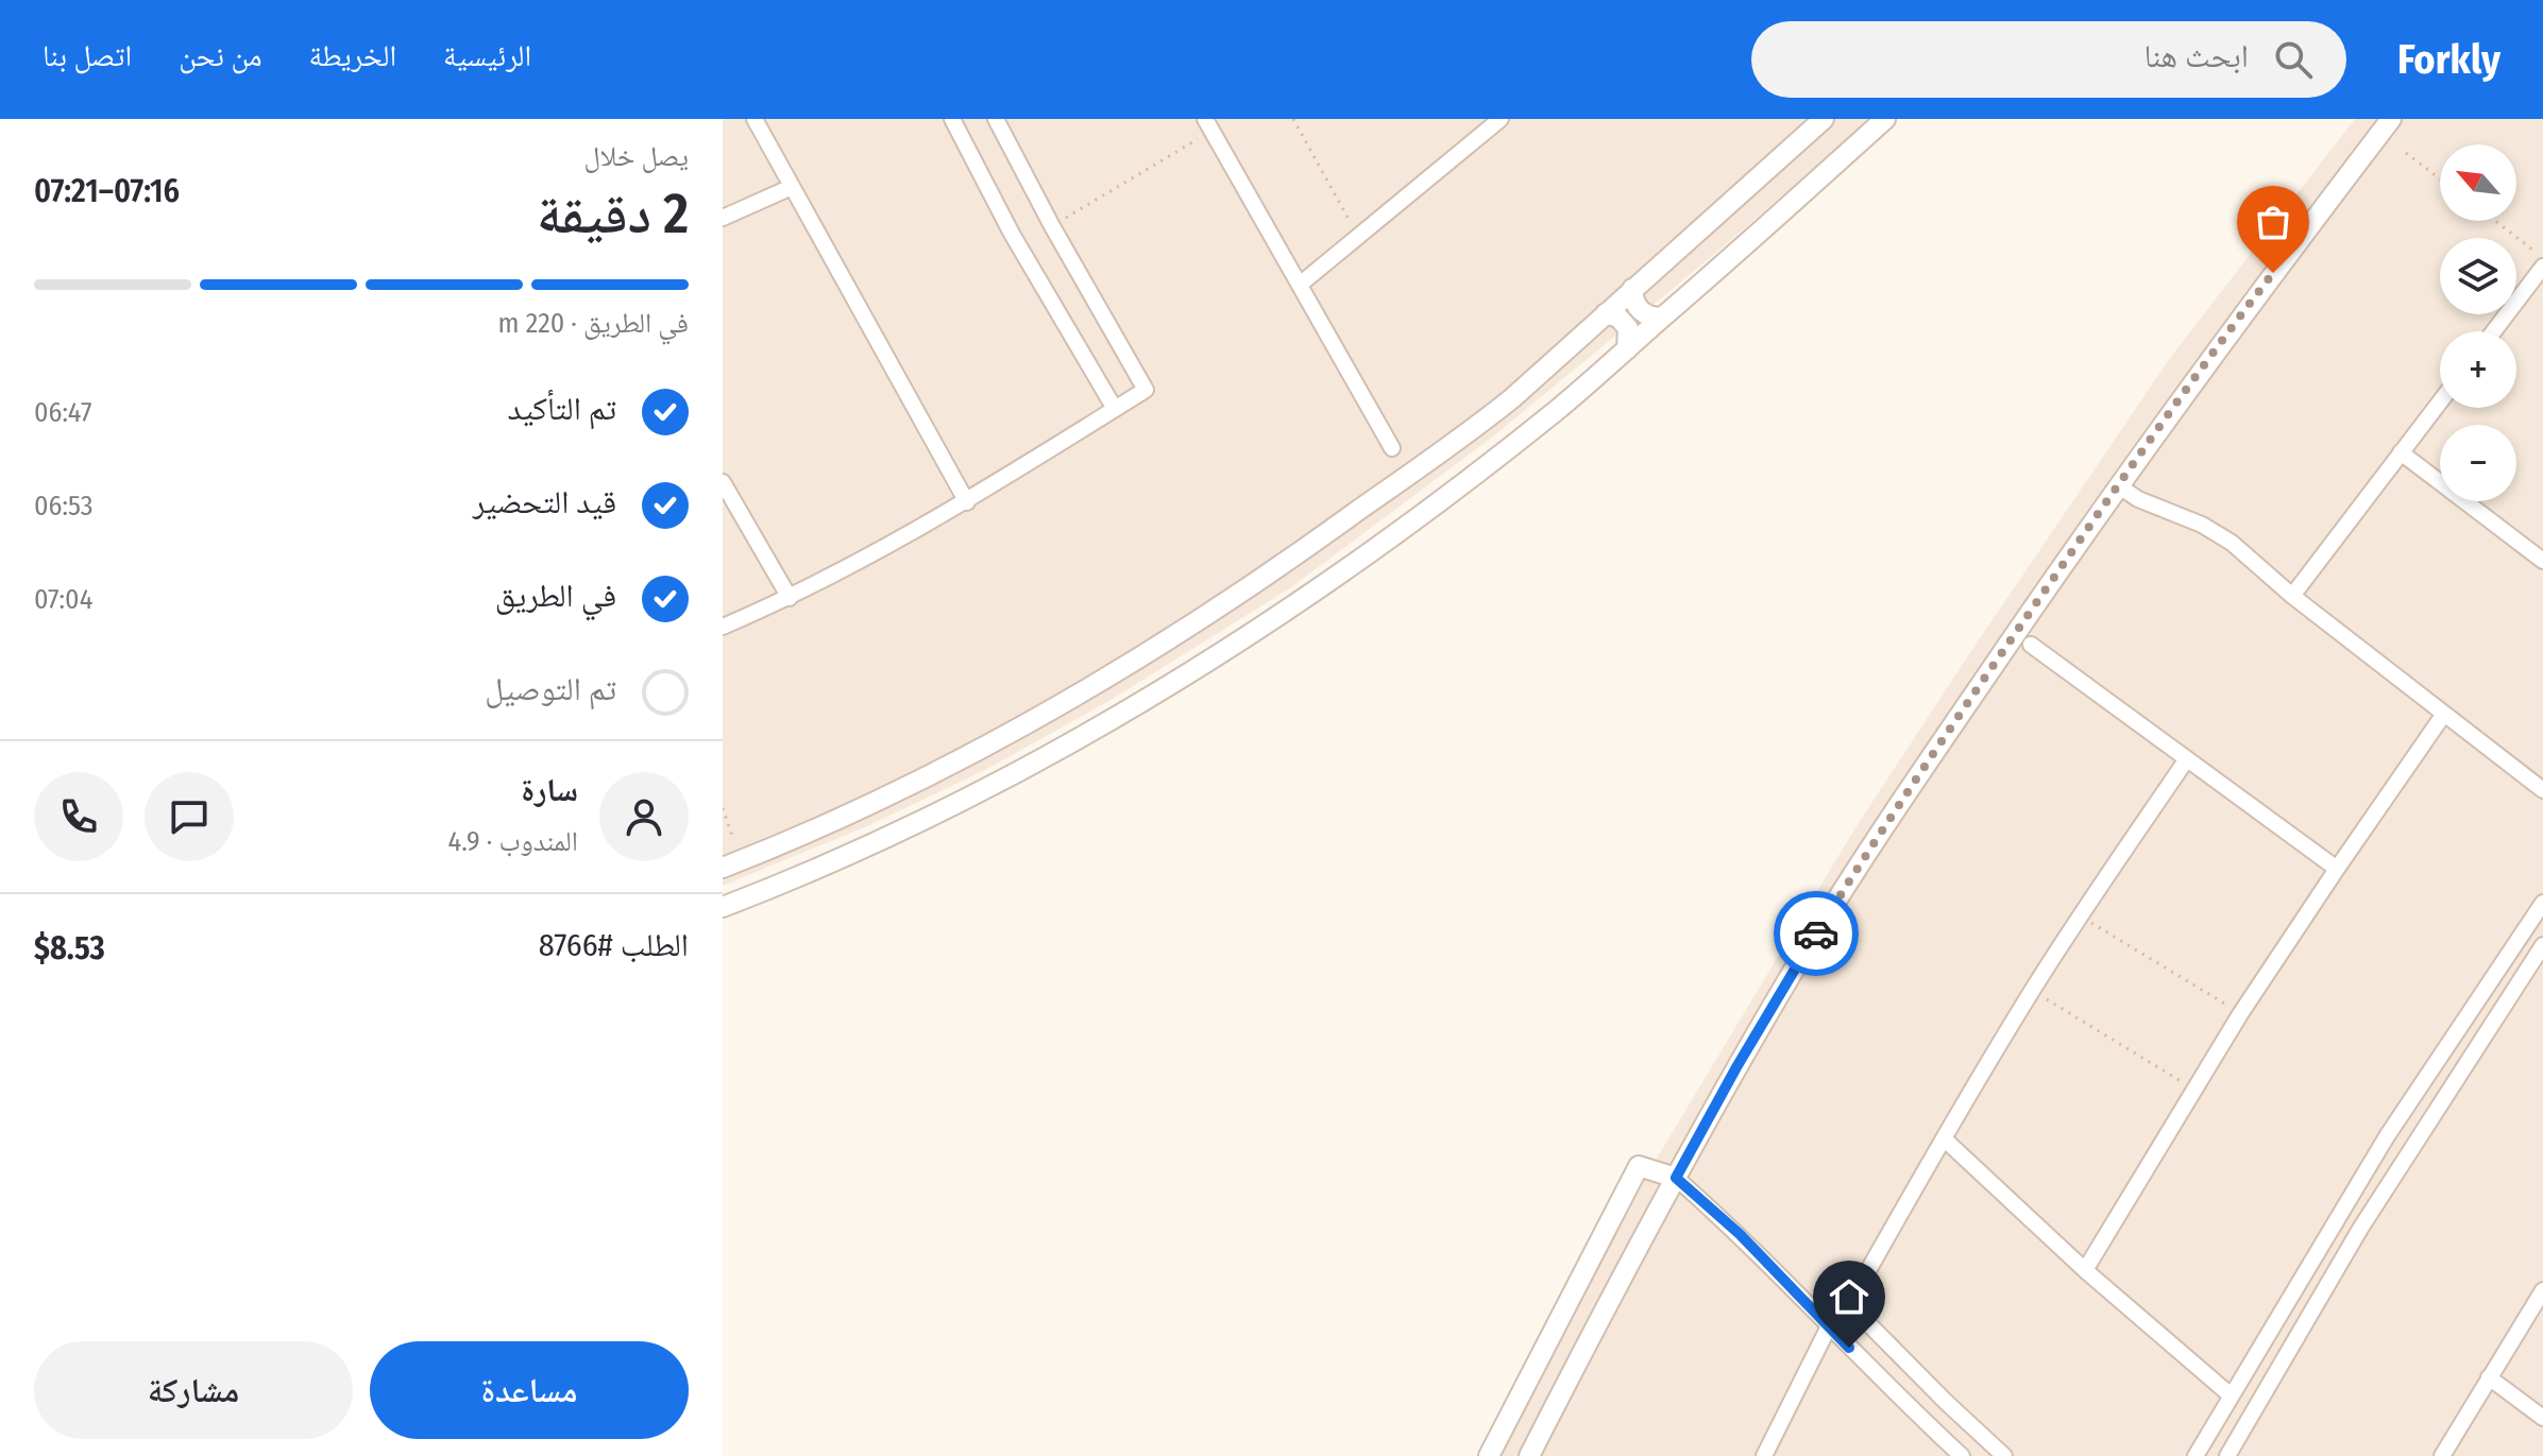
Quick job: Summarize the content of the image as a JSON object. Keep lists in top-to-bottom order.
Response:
{
  "north": "top left",
  "page": {
    "header": "Forkly",
    "search": "ابحث هنا",
    "nav": [
      "الرئيسية",
      "الخريطة",
      "من نحن",
      "اتصل بنا"
    ],
    "heading": ["2 دقيقة", "يصل خلال", "07:16–07:21"],
    "panel": [
      "سارة",
      "المندوب · 4.9",
      "الطلب #8766",
      "$8.53"
    ],
    "map_buttons": ["+", "−"],
    "bar": "في الطريق · 220 m",
    "list": [
      ["تم التأكيد", "06:47"],
      ["قيد التحضير", "06:53"],
      ["في الطريق", "07:04"],
      "تم التوصيل"
    ],
    "buttons": ["مساعدة", "مشاركة"]
  }
}
